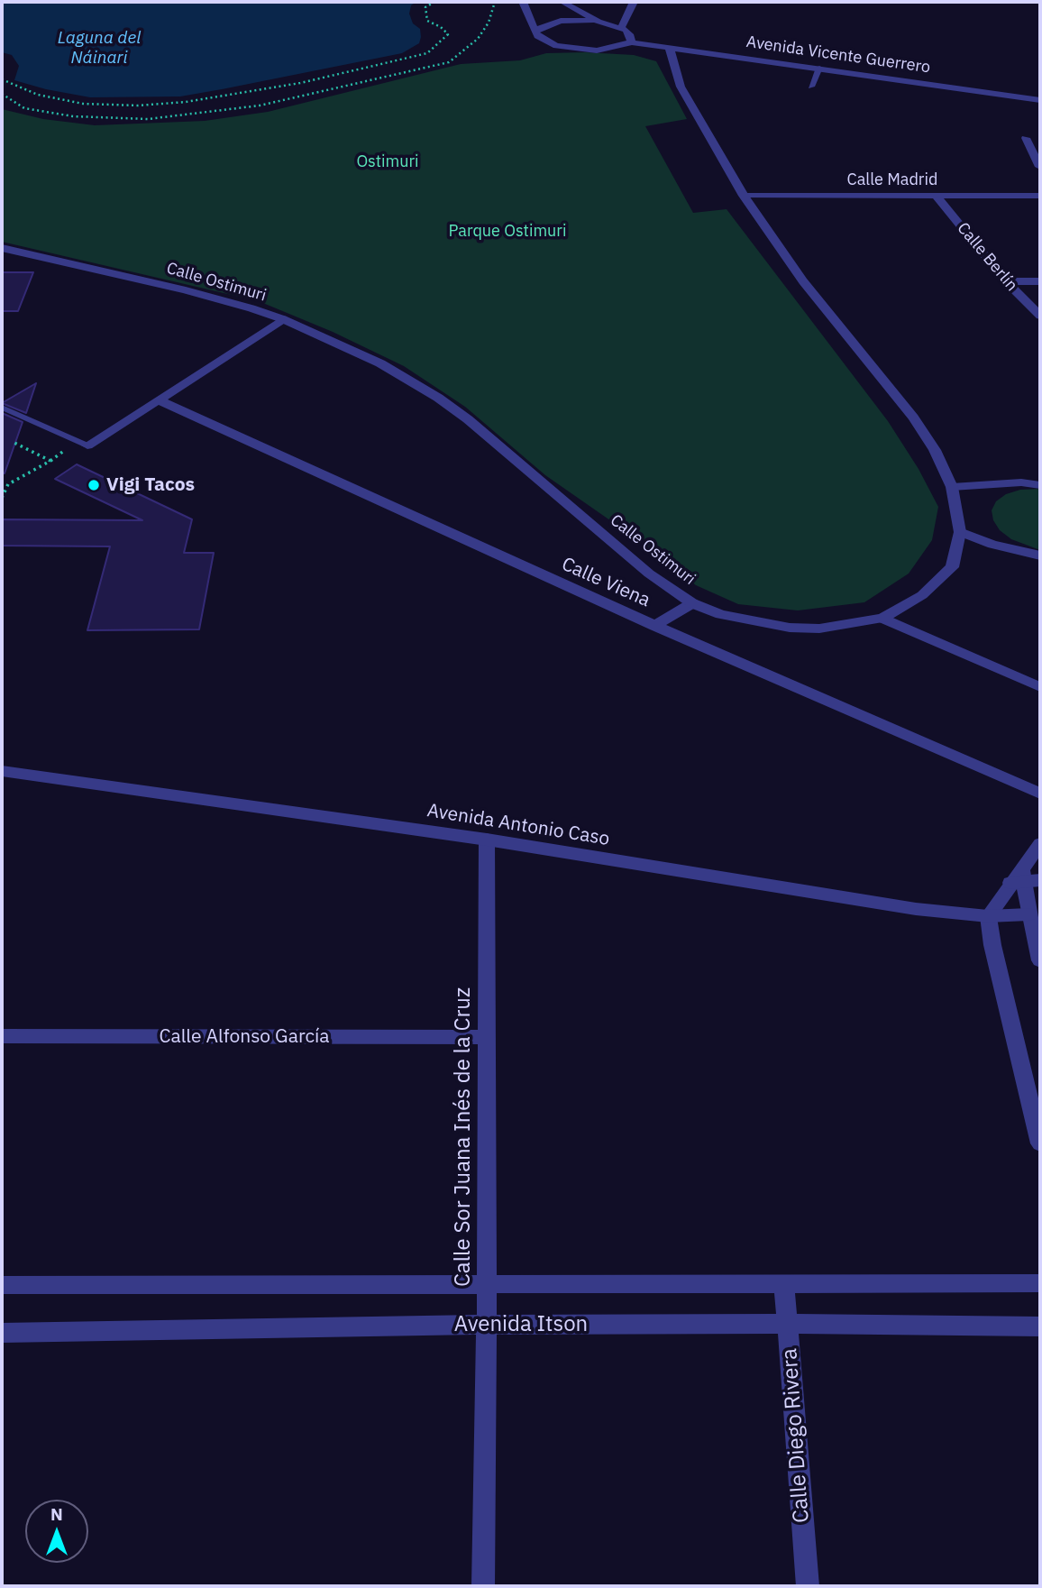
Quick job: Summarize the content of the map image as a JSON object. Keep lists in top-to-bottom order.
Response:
{
  "streets": {
    "street": [
      "Avenida Vicente Guerrero",
      "Calle Madrid",
      "Calle Berlín",
      "Calle Ostimuri",
      "Calle Viena",
      "Avenida Antonio Caso",
      "Calle Alfonso García",
      "Calle Sor Juana Inés de la Cruz",
      "Avenida Itson",
      "Calle Diego Rivera"
    ]
  },
  "crossings": [
    ["Avenida Vicente Guerrero", "Calle Ostimuri"],
    ["Calle Madrid", "Calle Berlín"],
    ["Calle Madrid", "Calle Ostimuri"],
    ["Avenida Antonio Caso", "Calle Sor Juana Inés de la Cruz"],
    ["Calle Alfonso García", "Calle Sor Juana Inés de la Cruz"],
    ["Calle Sor Juana Inés de la Cruz", "Avenida Itson"],
    ["Avenida Itson", "Calle Diego Rivera"]
  ],
  "water": ["Laguna del Náinari"],
  "parks": ["Ostimuri", "Parque Ostimuri"],
  "places": ["Vigi Tacos"],
  "north": "top"
}
